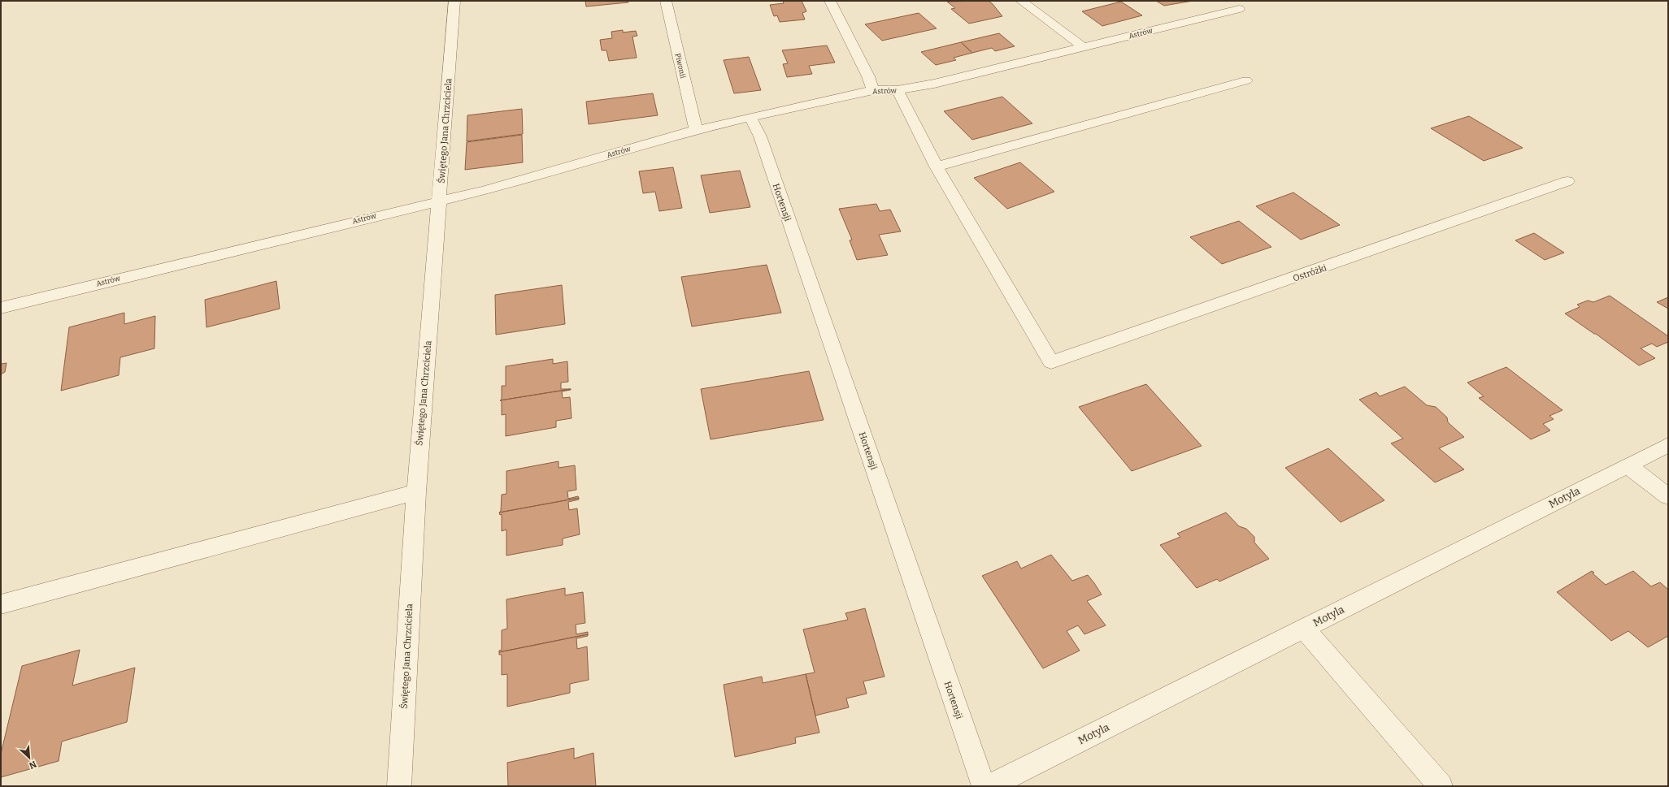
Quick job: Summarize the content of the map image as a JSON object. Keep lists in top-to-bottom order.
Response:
{
  "streets": {
    "street": [
      "Astrów",
      "Piwonii",
      "Świętego Jana Chrzciciela",
      "Hortensji",
      "Ostróżki",
      "Motyla"
    ]
  },
  "crossings": [
    ["Astrów", "Piwonii"],
    ["Astrów", "Świętego Jana Chrzciciela"],
    ["Astrów", "Hortensji"]
  ],
  "north": "bottom right"
}
